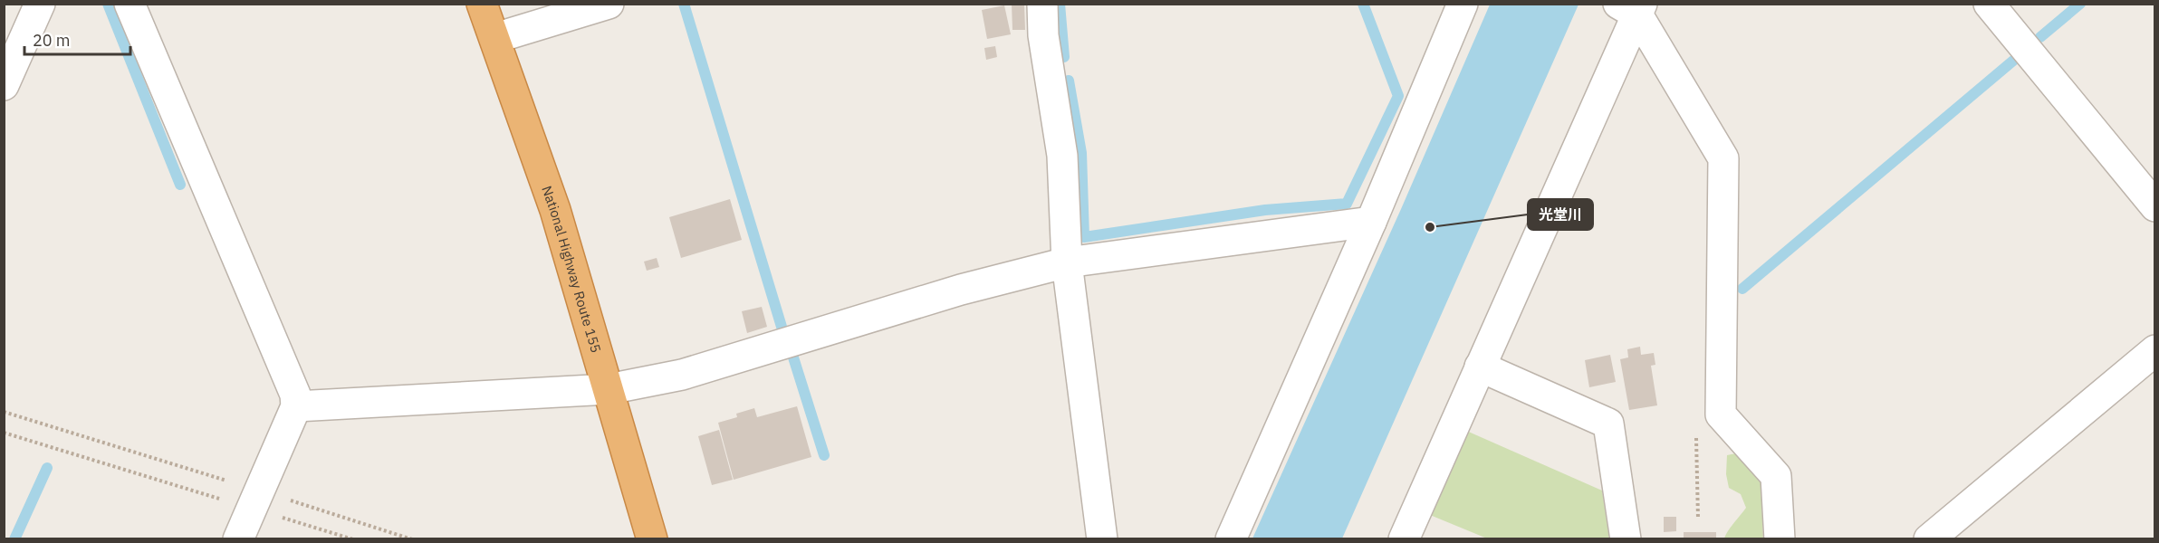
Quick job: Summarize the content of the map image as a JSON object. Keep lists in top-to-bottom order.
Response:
{
  "streets": {
    "highway": ["National Highway Route 155"]
  },
  "places": ["光堂川"],
  "scale_bar": "20 m"
}
